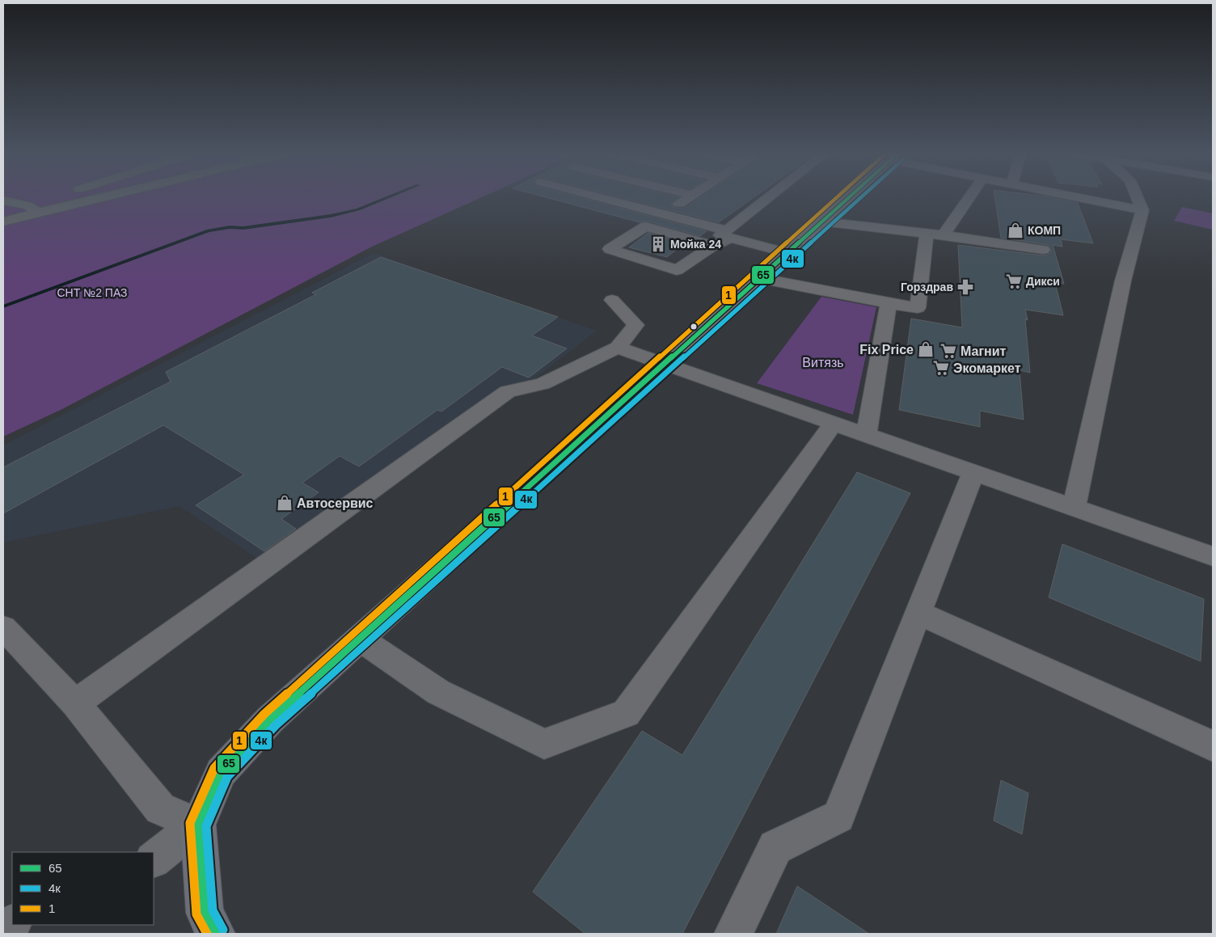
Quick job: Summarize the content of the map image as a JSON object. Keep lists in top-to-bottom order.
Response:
{
  "parks": ["СНТ №2 ПАЗ", "Витязь"],
  "places": {
    "shop": ["КОМП", "Fix Price", "Автосервис"],
    "building": ["Мойка 24"],
    "supermarket": ["Дикси", "Магнит", "Экомаркет"],
    "pharmacy": ["Горздрав"]
  },
  "lines": ["transit line 65", "transit line 4к", "transit line 1"],
  "legend": ["65", "4к", "1"]
}
